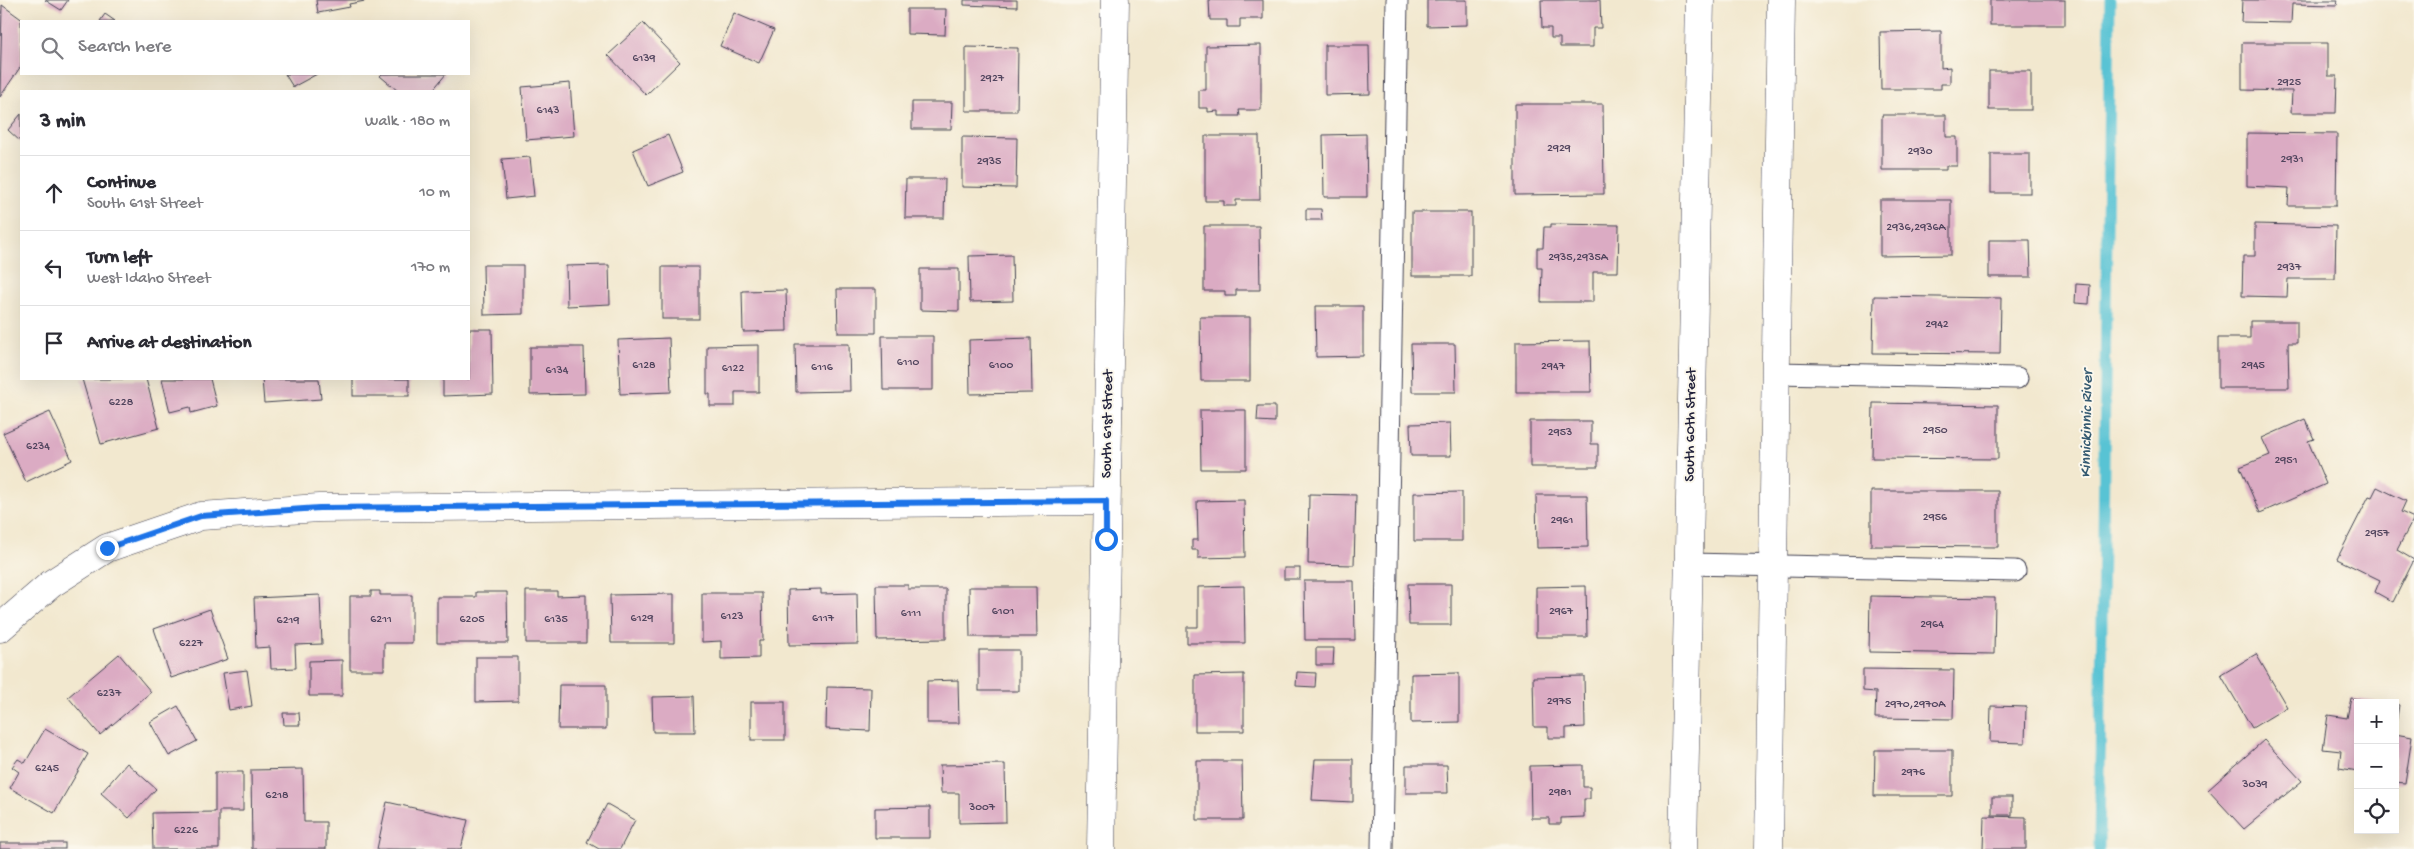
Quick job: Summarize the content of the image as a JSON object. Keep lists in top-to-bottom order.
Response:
{
  "streets": {
    "street": ["South 61st Street", "South 60th Street"]
  },
  "water": ["Kinnickinnic River"],
  "house_numbers": [
    "6139",
    "2927",
    "2925",
    "6143",
    "2929",
    "2930",
    "2931",
    "2935",
    "2936,2936A",
    "2935,2935A",
    "2937",
    "2942",
    "6110",
    "6128",
    "6100",
    "2945",
    "2947",
    "6116",
    "6122",
    "6134",
    "6228",
    "2950",
    "2953",
    "6234",
    "2951",
    "2956",
    "2961",
    "2957",
    "6101",
    "2967",
    "6111",
    "6123",
    "6129",
    "6117",
    "6211",
    "6205",
    "6135",
    "6219",
    "2964",
    "6227",
    "6237",
    "2975",
    "2970,2970A",
    "6245",
    "2976",
    "3039",
    "2981",
    "6218",
    "3007",
    "6226"
  ],
  "page": {
    "search": "Search here",
    "heading": ["3 min", "Walk · 180 m"],
    "list": [
      ["Continue", "South 61st Street", "10 m"],
      ["Turn left", "West Idaho Street", "170 m"],
      "Arrive at destination"
    ],
    "map_buttons": ["+", "−"]
  }
}
